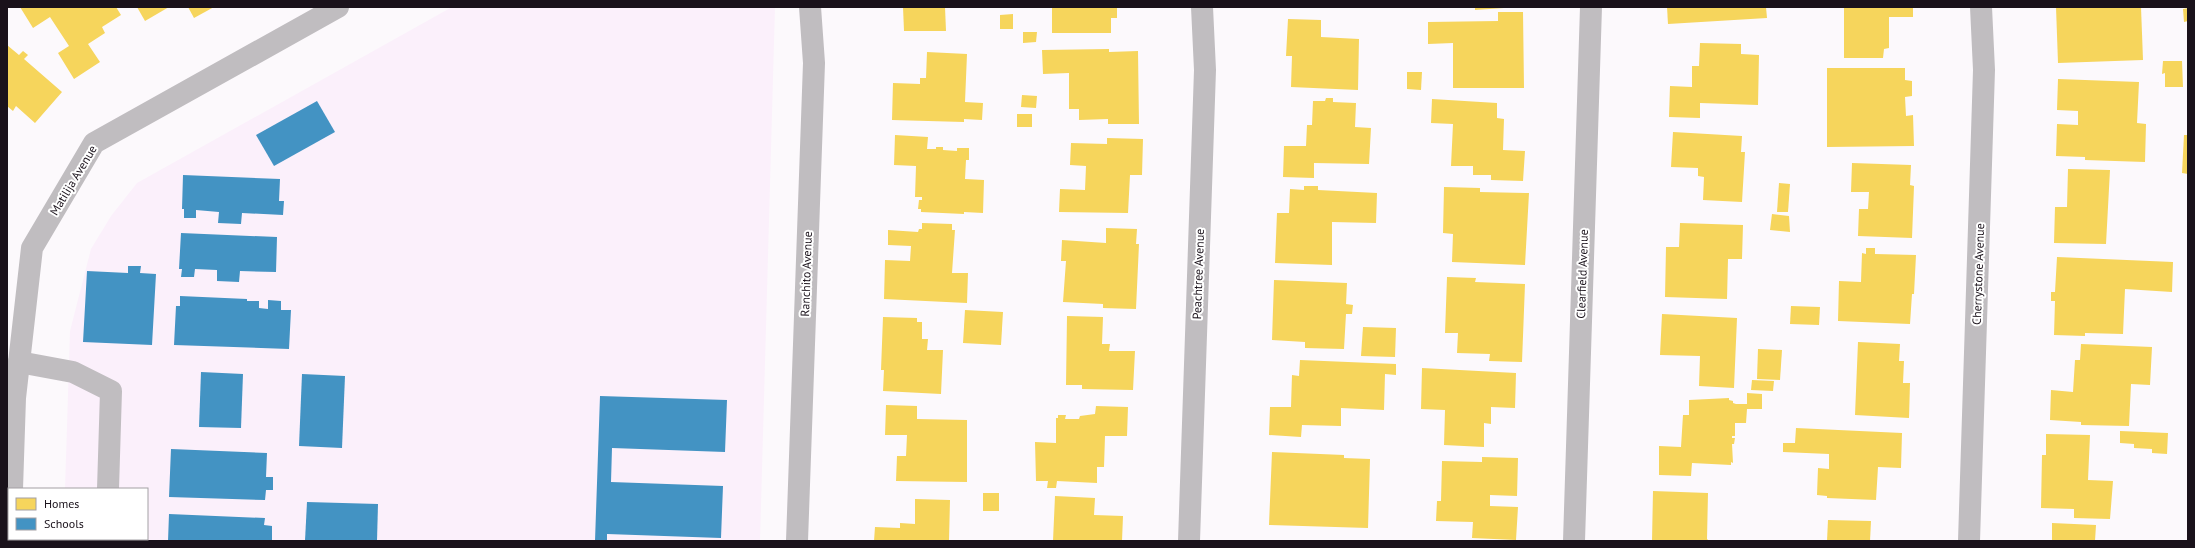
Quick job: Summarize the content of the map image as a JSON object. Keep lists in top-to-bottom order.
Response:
{
  "streets": {
    "street": [
      "Matilija Avenue",
      "Ranchito Avenue",
      "Peachtree Avenue",
      "Clearfield Avenue",
      "Cherrystone Avenue"
    ]
  },
  "legend": ["Homes", "Schools"]
}
